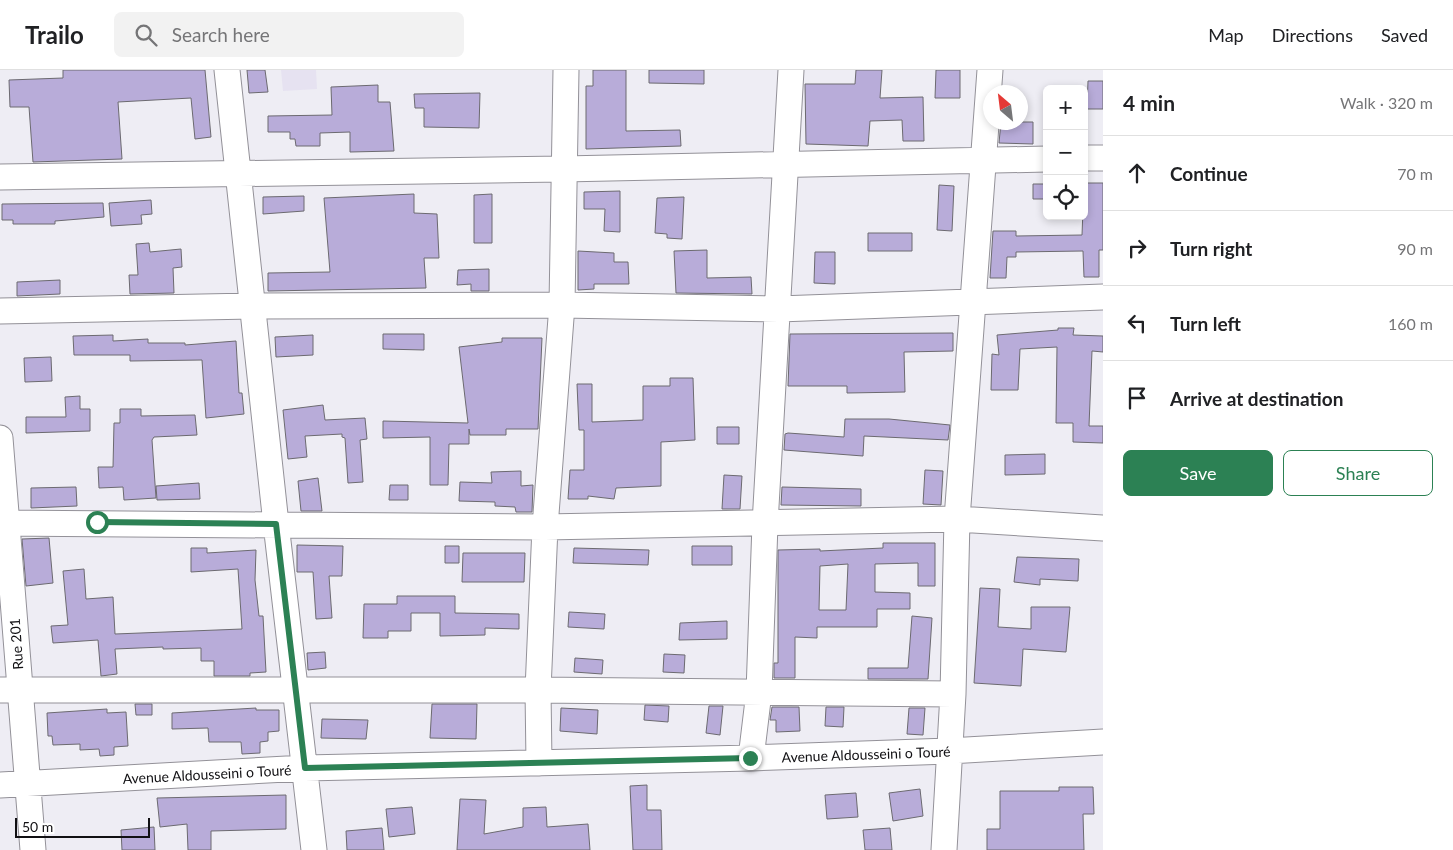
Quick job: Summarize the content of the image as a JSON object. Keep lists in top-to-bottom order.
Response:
{
  "streets": {
    "street": ["Rue 201", "Avenue Aldousseini o Touré"]
  },
  "crossings": [
    ["Rue 201", "Avenue Aldousseini o Touré"]
  ],
  "scale_bar": "50 m",
  "north": "top left",
  "page": {
    "header": "Trailo",
    "search": "Search here",
    "nav": ["Map", "Directions", "Saved"],
    "heading": ["4 min", "Walk · 320 m"],
    "map_buttons": ["+", "−"],
    "list": [
      ["Continue", "70 m"],
      ["Turn right", "90 m"],
      ["Turn left", "160 m"],
      "Arrive at destination"
    ],
    "buttons": ["Save", "Share"],
    "scale": "50 m"
  }
}
